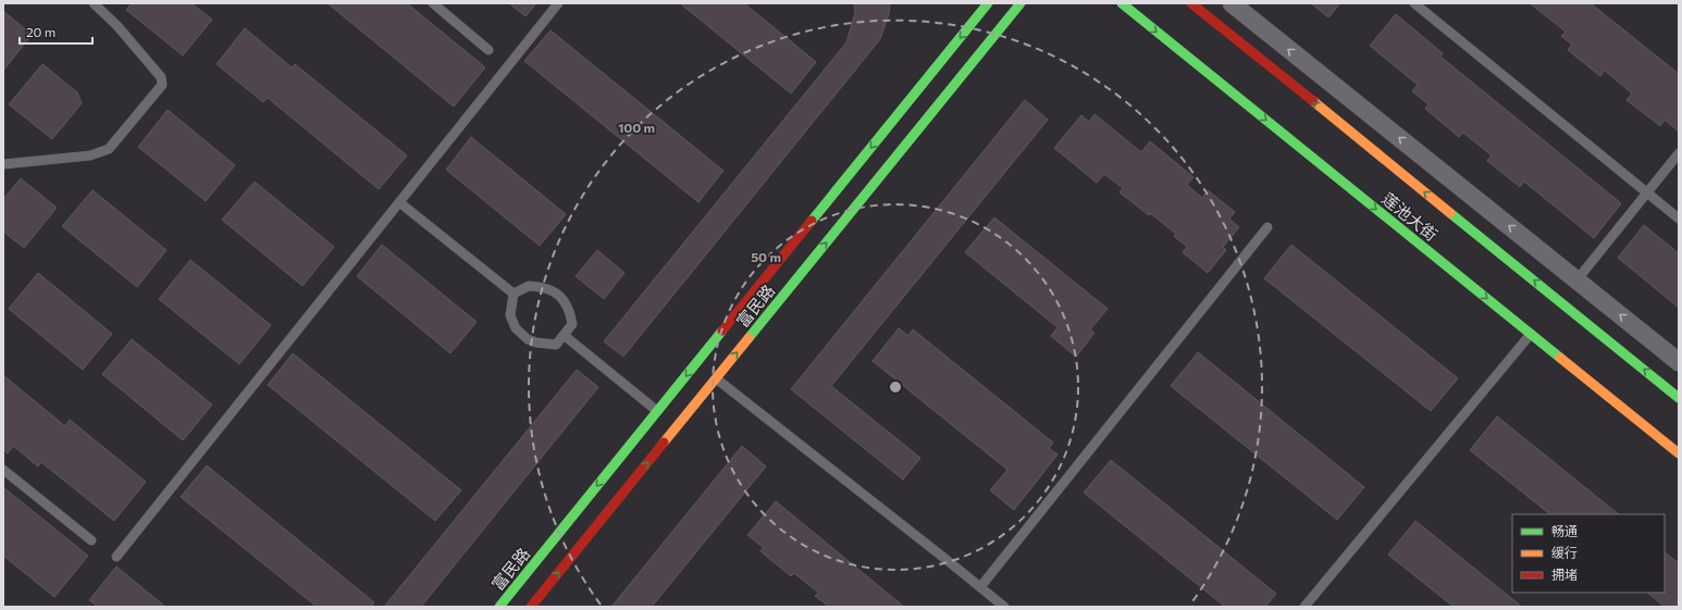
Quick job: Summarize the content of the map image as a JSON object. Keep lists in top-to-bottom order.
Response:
{
  "streets": {
    "street": ["莲池大街", "富民路"]
  },
  "legend": ["畅通", "缓行", "拥堵"],
  "scale_bar": "20 m",
  "rings": ["100 m", "50 m"]
}
